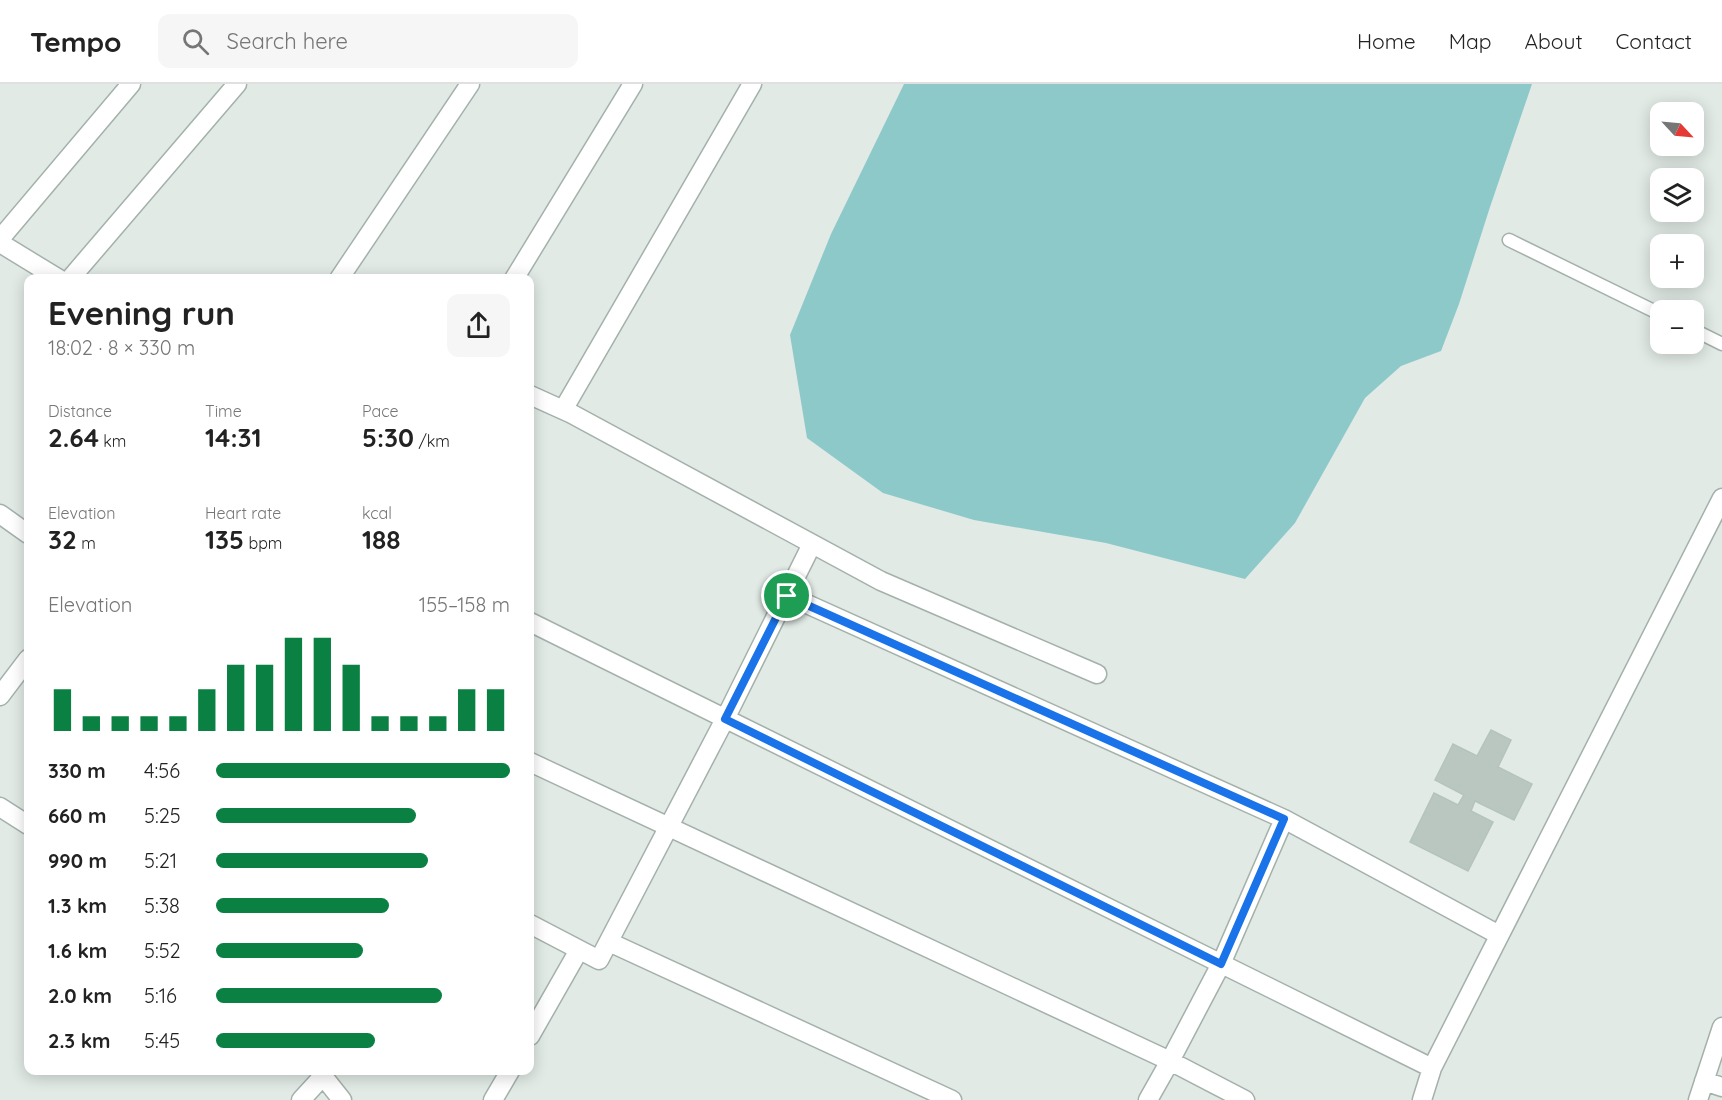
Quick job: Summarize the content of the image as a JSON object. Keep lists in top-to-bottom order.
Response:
{
  "north": "bottom right",
  "page": {
    "header": "Tempo",
    "search": "Search here",
    "nav": [
      "Home",
      "Map",
      "About",
      "Contact"
    ],
    "map_buttons": ["+", "−"],
    "heading": ["Evening run", "18:02 · 8 × 330 m"],
    "stats": [
      ["Distance", "2.64 km"],
      ["Time", "14:31"],
      ["Pace", "5:30 /km"],
      ["Elevation", "32 m"],
      ["Heart rate", "135 bpm"],
      ["kcal", "188"]
    ],
    "chart": ["Elevation", "155–158 m"],
    "list": [
      {
        "name": "330 m",
        "note": "4:56"
      },
      {
        "name": "660 m",
        "note": "5:25"
      },
      {
        "name": "990 m",
        "note": "5:21"
      },
      {
        "name": "1.3 km",
        "note": "5:38"
      },
      {
        "name": "1.6 km",
        "note": "5:52"
      },
      {
        "name": "2.0 km",
        "note": "5:16"
      },
      {
        "name": "2.3 km",
        "note": "5:45"
      }
    ]
  }
}
